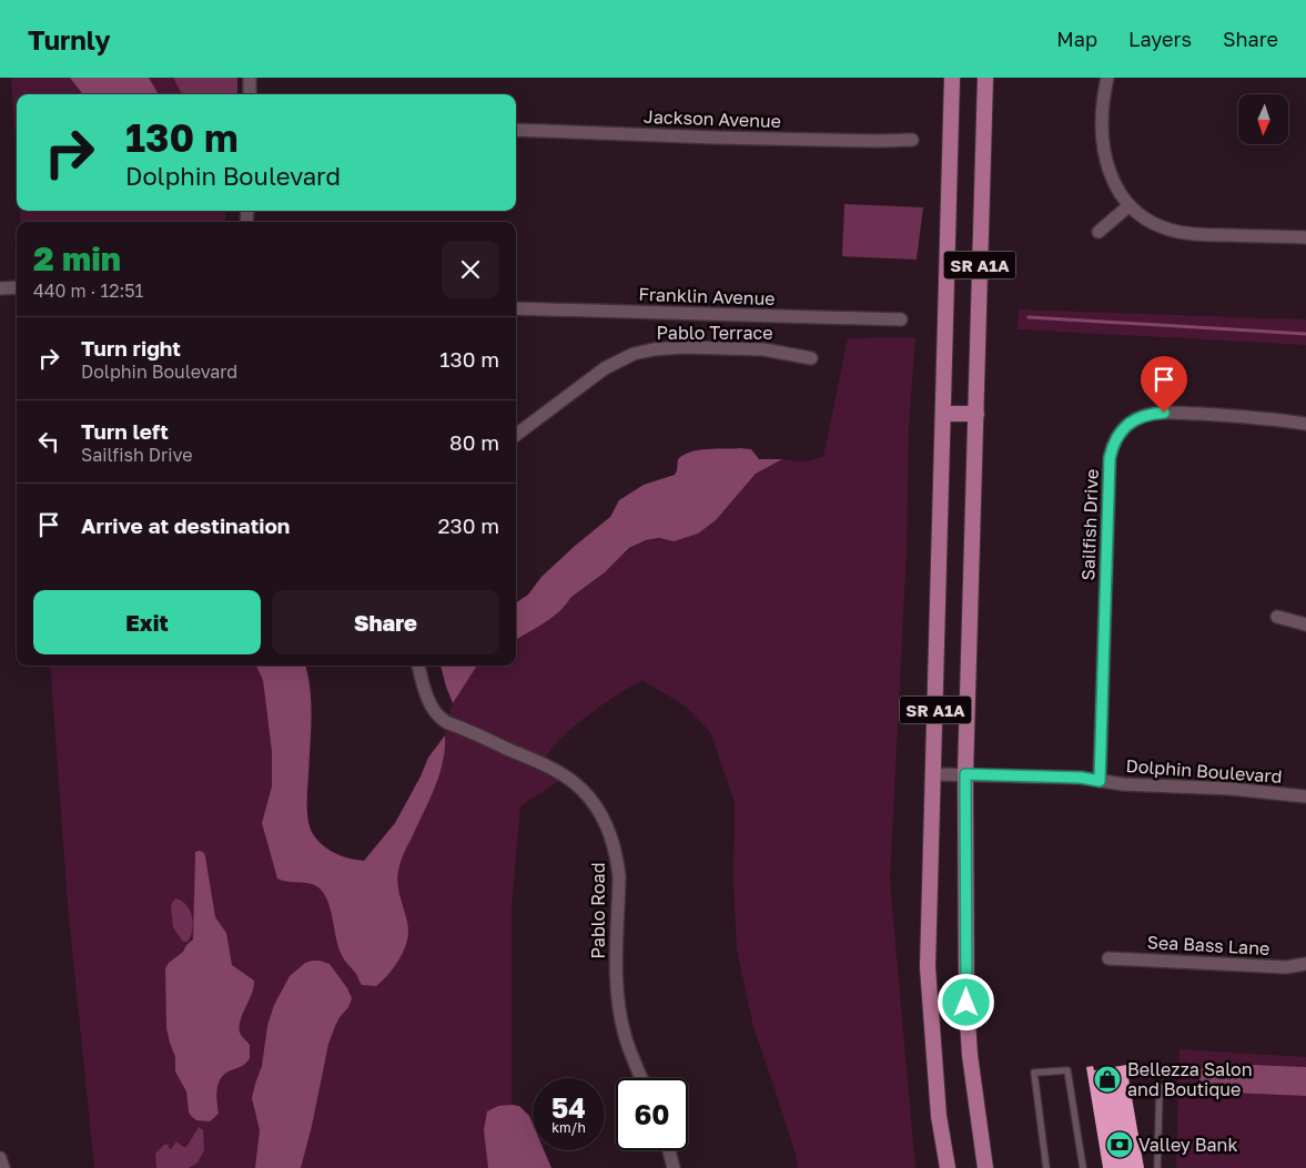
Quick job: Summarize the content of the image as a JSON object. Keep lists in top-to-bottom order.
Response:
{
  "streets": {
    "main road": ["SR A1A"],
    "street": [
      "Jackson Avenue",
      "Franklin Avenue",
      "Pablo Terrace",
      "Sailfish Drive",
      "Dolphin Boulevard",
      "Pablo Road",
      "Sea Bass Lane"
    ]
  },
  "crossings": [
    ["SR A1A", "Dolphin Boulevard"],
    ["Sailfish Drive", "Dolphin Boulevard"]
  ],
  "places": {
    "shop": ["Bellezza Salon and Boutique"],
    "bank": ["Valley Bank"]
  },
  "north": "bottom",
  "page": {
    "header": "Turnly",
    "nav": ["Map", "Layers", "Share"],
    "turn": ["130 m", "Dolphin Boulevard"],
    "heading": ["2 min", "440 m · 12:51"],
    "list": [
      {
        "name": "Turn right",
        "note": "Dolphin Boulevard",
        "value": "130 m"
      },
      {
        "name": "Turn left",
        "note": "Sailfish Drive",
        "value": "80 m"
      },
      {
        "name": "Arrive at destination",
        "value": "230 m"
      }
    ],
    "buttons": ["Exit", "Share"],
    "speed": "54 km/h",
    "limit": "60"
  }
}
